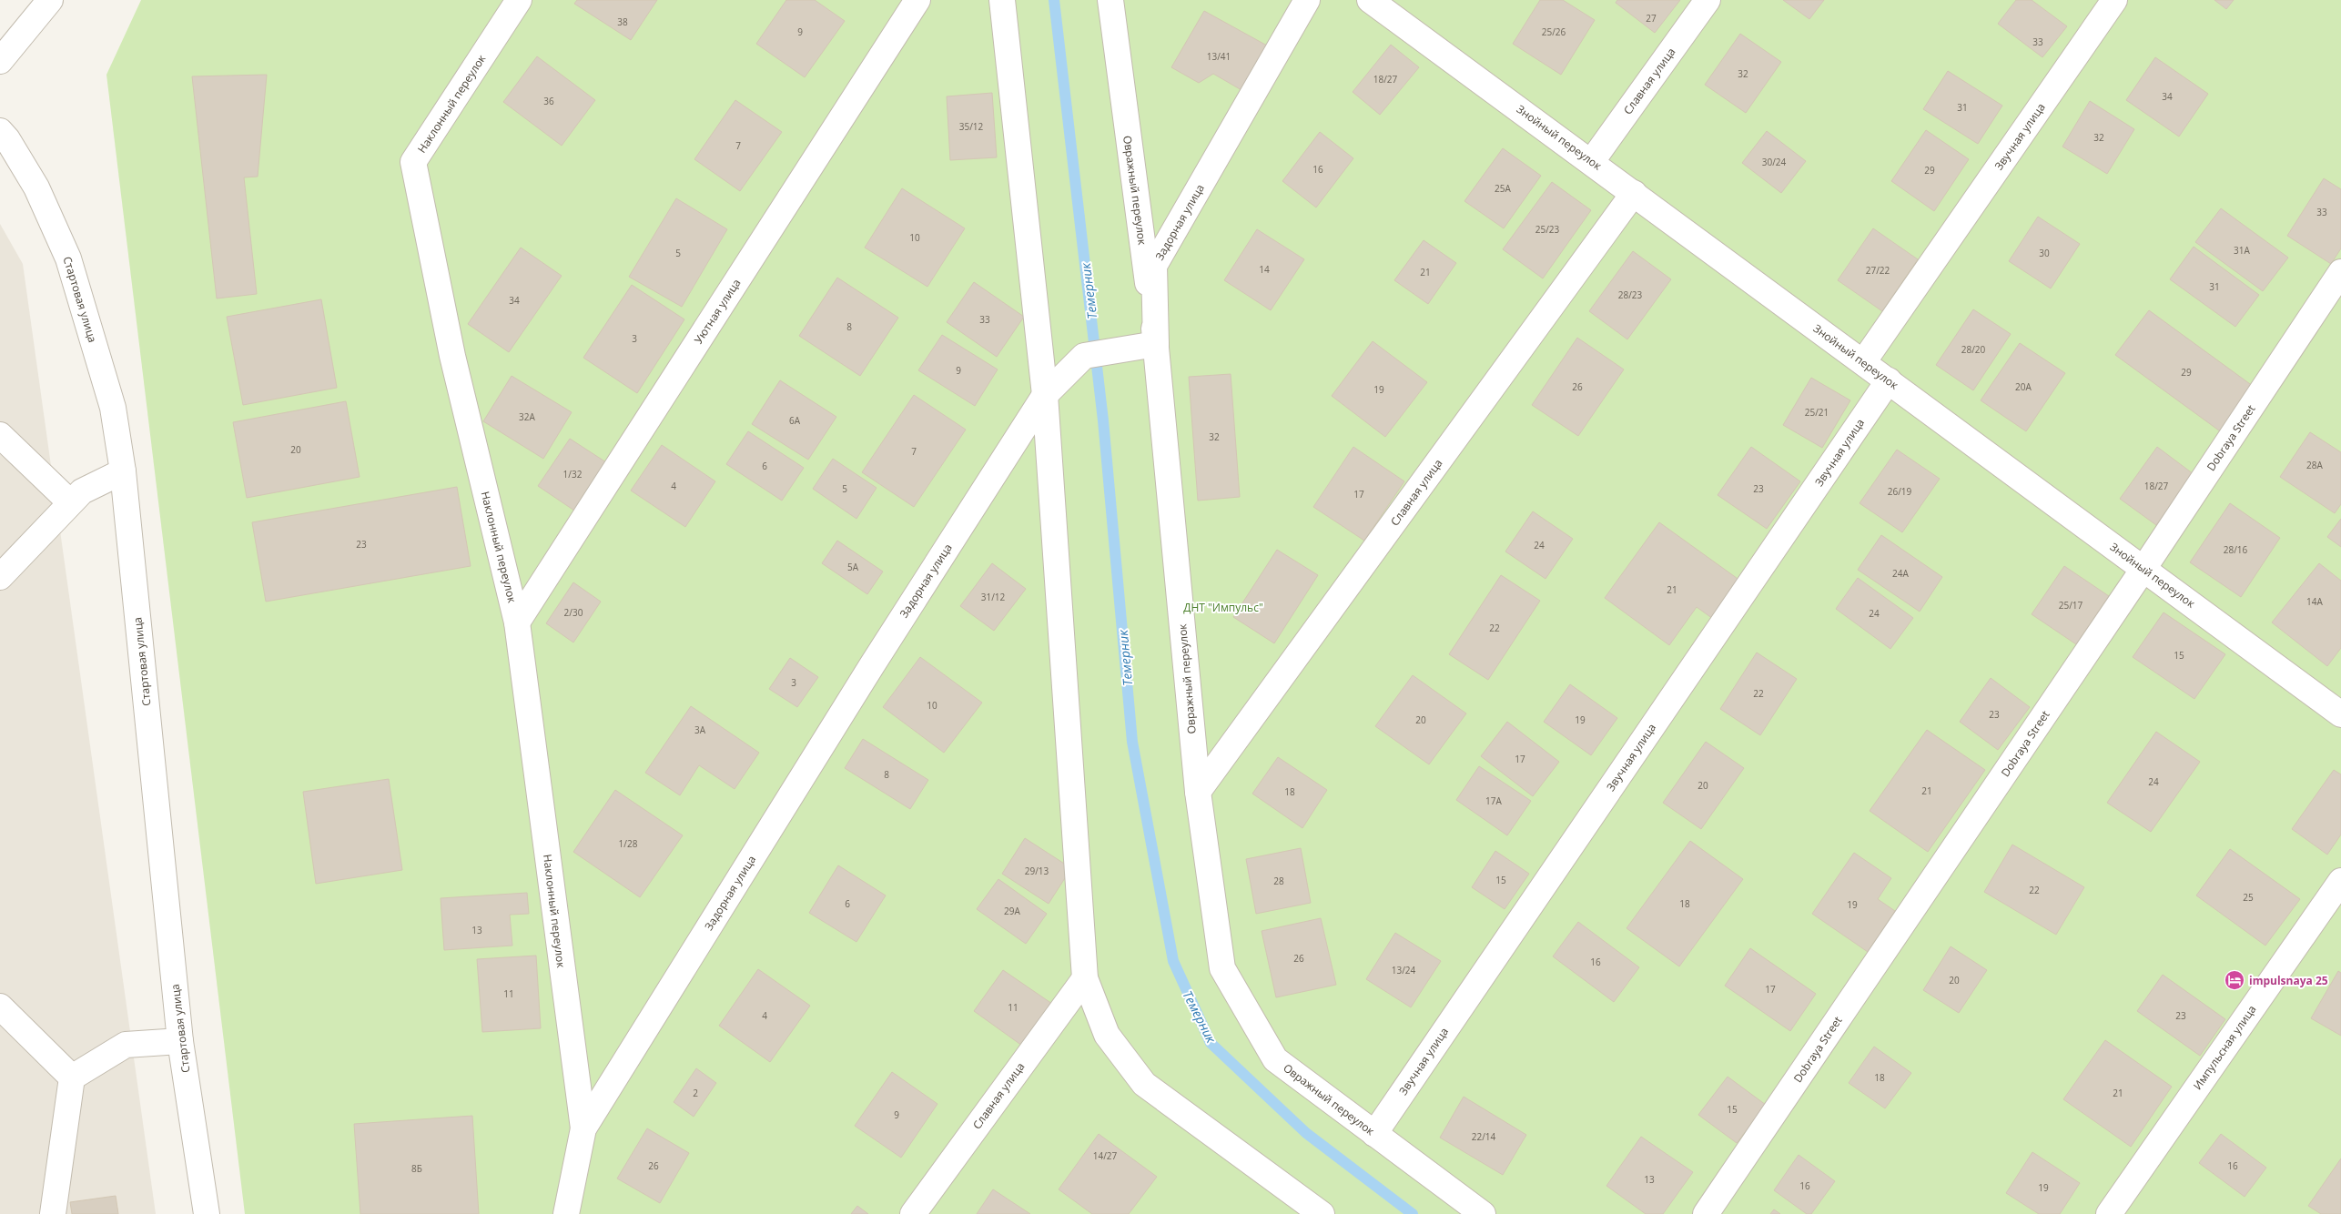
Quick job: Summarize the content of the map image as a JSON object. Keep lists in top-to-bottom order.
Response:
{
  "streets": {
    "street": [
      "Славная улица",
      "Наклонный переулок",
      "Звучная улица",
      "Знойный переулок",
      "Овражный переулок",
      "Задорная улица",
      "Стартовая улица",
      "Уютная улица",
      "Dobraya Street",
      "Импульсная улица"
    ]
  },
  "crossings": [
    ["Славная улица", "Знойный переулок"],
    ["Славная улица", "Овражный переулок"],
    ["Наклонный переулок", "Задорная улица"],
    ["Наклонный переулок", "Уютная улица"],
    ["Звучная улица", "Знойный переулок"],
    ["Звучная улица", "Овражный переулок"],
    ["Знойный переулок", "Dobraya Street"],
    ["Овражный переулок", "Задорная улица"]
  ],
  "water": ["Темерник"],
  "parks": ["ДНТ \"Импульс\""],
  "places": {
    "hotel": ["impulsnaya 25"]
  },
  "house_numbers": [
    "27",
    "38",
    "9",
    "25/26",
    "33",
    "13/41",
    "32",
    "18/27",
    "34",
    "36",
    "31",
    "35/12",
    "32",
    "7",
    "30/24",
    "16",
    "29",
    "25А",
    "33",
    "25/23",
    "10",
    "31А",
    "5",
    "30",
    "14",
    "27/22",
    "21",
    "31",
    "28/23",
    "34",
    "33",
    "8",
    "3",
    "28/20",
    "9",
    "29",
    "26",
    "20А",
    "19",
    "25/21",
    "32А",
    "6А",
    "32",
    "20",
    "7",
    "28А",
    "6",
    "1/32",
    "4",
    "18/27",
    "5",
    "23",
    "26/19",
    "17",
    "23",
    "24",
    "28/16",
    "5А",
    "24А",
    "21",
    "31/12",
    "14А",
    "25/17",
    "2/30",
    "24",
    "22",
    "15",
    "3",
    "22",
    "10",
    "23",
    "20",
    "19",
    "3А",
    "17",
    "8",
    "24",
    "20",
    "21",
    "18",
    "17А",
    "1/28",
    "29/13",
    "15",
    "28",
    "22",
    "25",
    "6",
    "18",
    "19",
    "29А",
    "13",
    "26",
    "16",
    "13/24",
    "20",
    "17",
    "11",
    "11",
    "4",
    "23",
    "18",
    "2",
    "21",
    "15",
    "9",
    "22/14",
    "14/27",
    "26",
    "16",
    "8Б",
    "13",
    "16",
    "19"
  ]
}
